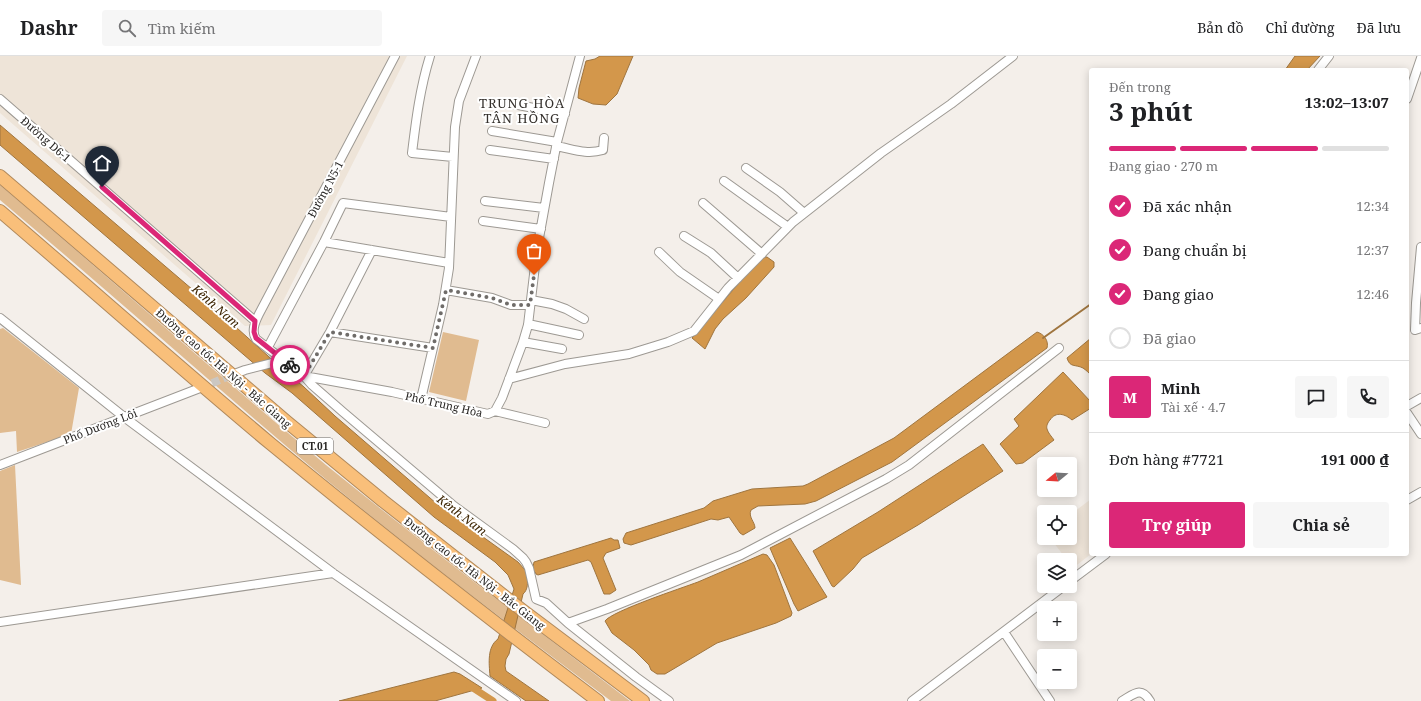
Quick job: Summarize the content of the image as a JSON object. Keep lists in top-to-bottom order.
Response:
{
  "streets": {
    "highway": ["Đường cao tốc Hà Nội - Bắc Giang", "CT.01"],
    "street": [
      "Đường D6-1",
      "Đường N5-1",
      "Phố Trung Hòa",
      "Phố Dương Lôi"
    ]
  },
  "crossings": [
    ["Đường D6-1", "Đường N5-1"],
    ["Đường D6-1", "Phố Trung Hòa"],
    ["Đường N5-1", "Phố Trung Hòa"]
  ],
  "districts": ["TRUNG HÒA TÂN HỒNG"],
  "water": ["Kênh Nam"],
  "north": "left",
  "page": {
    "header": "Dashr",
    "search": "Tìm kiếm",
    "nav": ["Bản đồ", "Chỉ đường", "Đã lưu"],
    "heading": ["3 phút", "Đến trong", "13:02–13:07"],
    "panel": [
      "Minh",
      "Tài xế · 4.7",
      "Đơn hàng #7721",
      "191 000 ₫"
    ],
    "bar": "Đang giao · 270 m",
    "list": [
      ["Đã xác nhận", "12:34"],
      ["Đang chuẩn bị", "12:37"],
      ["Đang giao", "12:46"],
      "Đã giao"
    ],
    "round": "M",
    "map_buttons": ["+", "−"],
    "buttons": ["Trợ giúp", "Chia sẻ"]
  }
}
